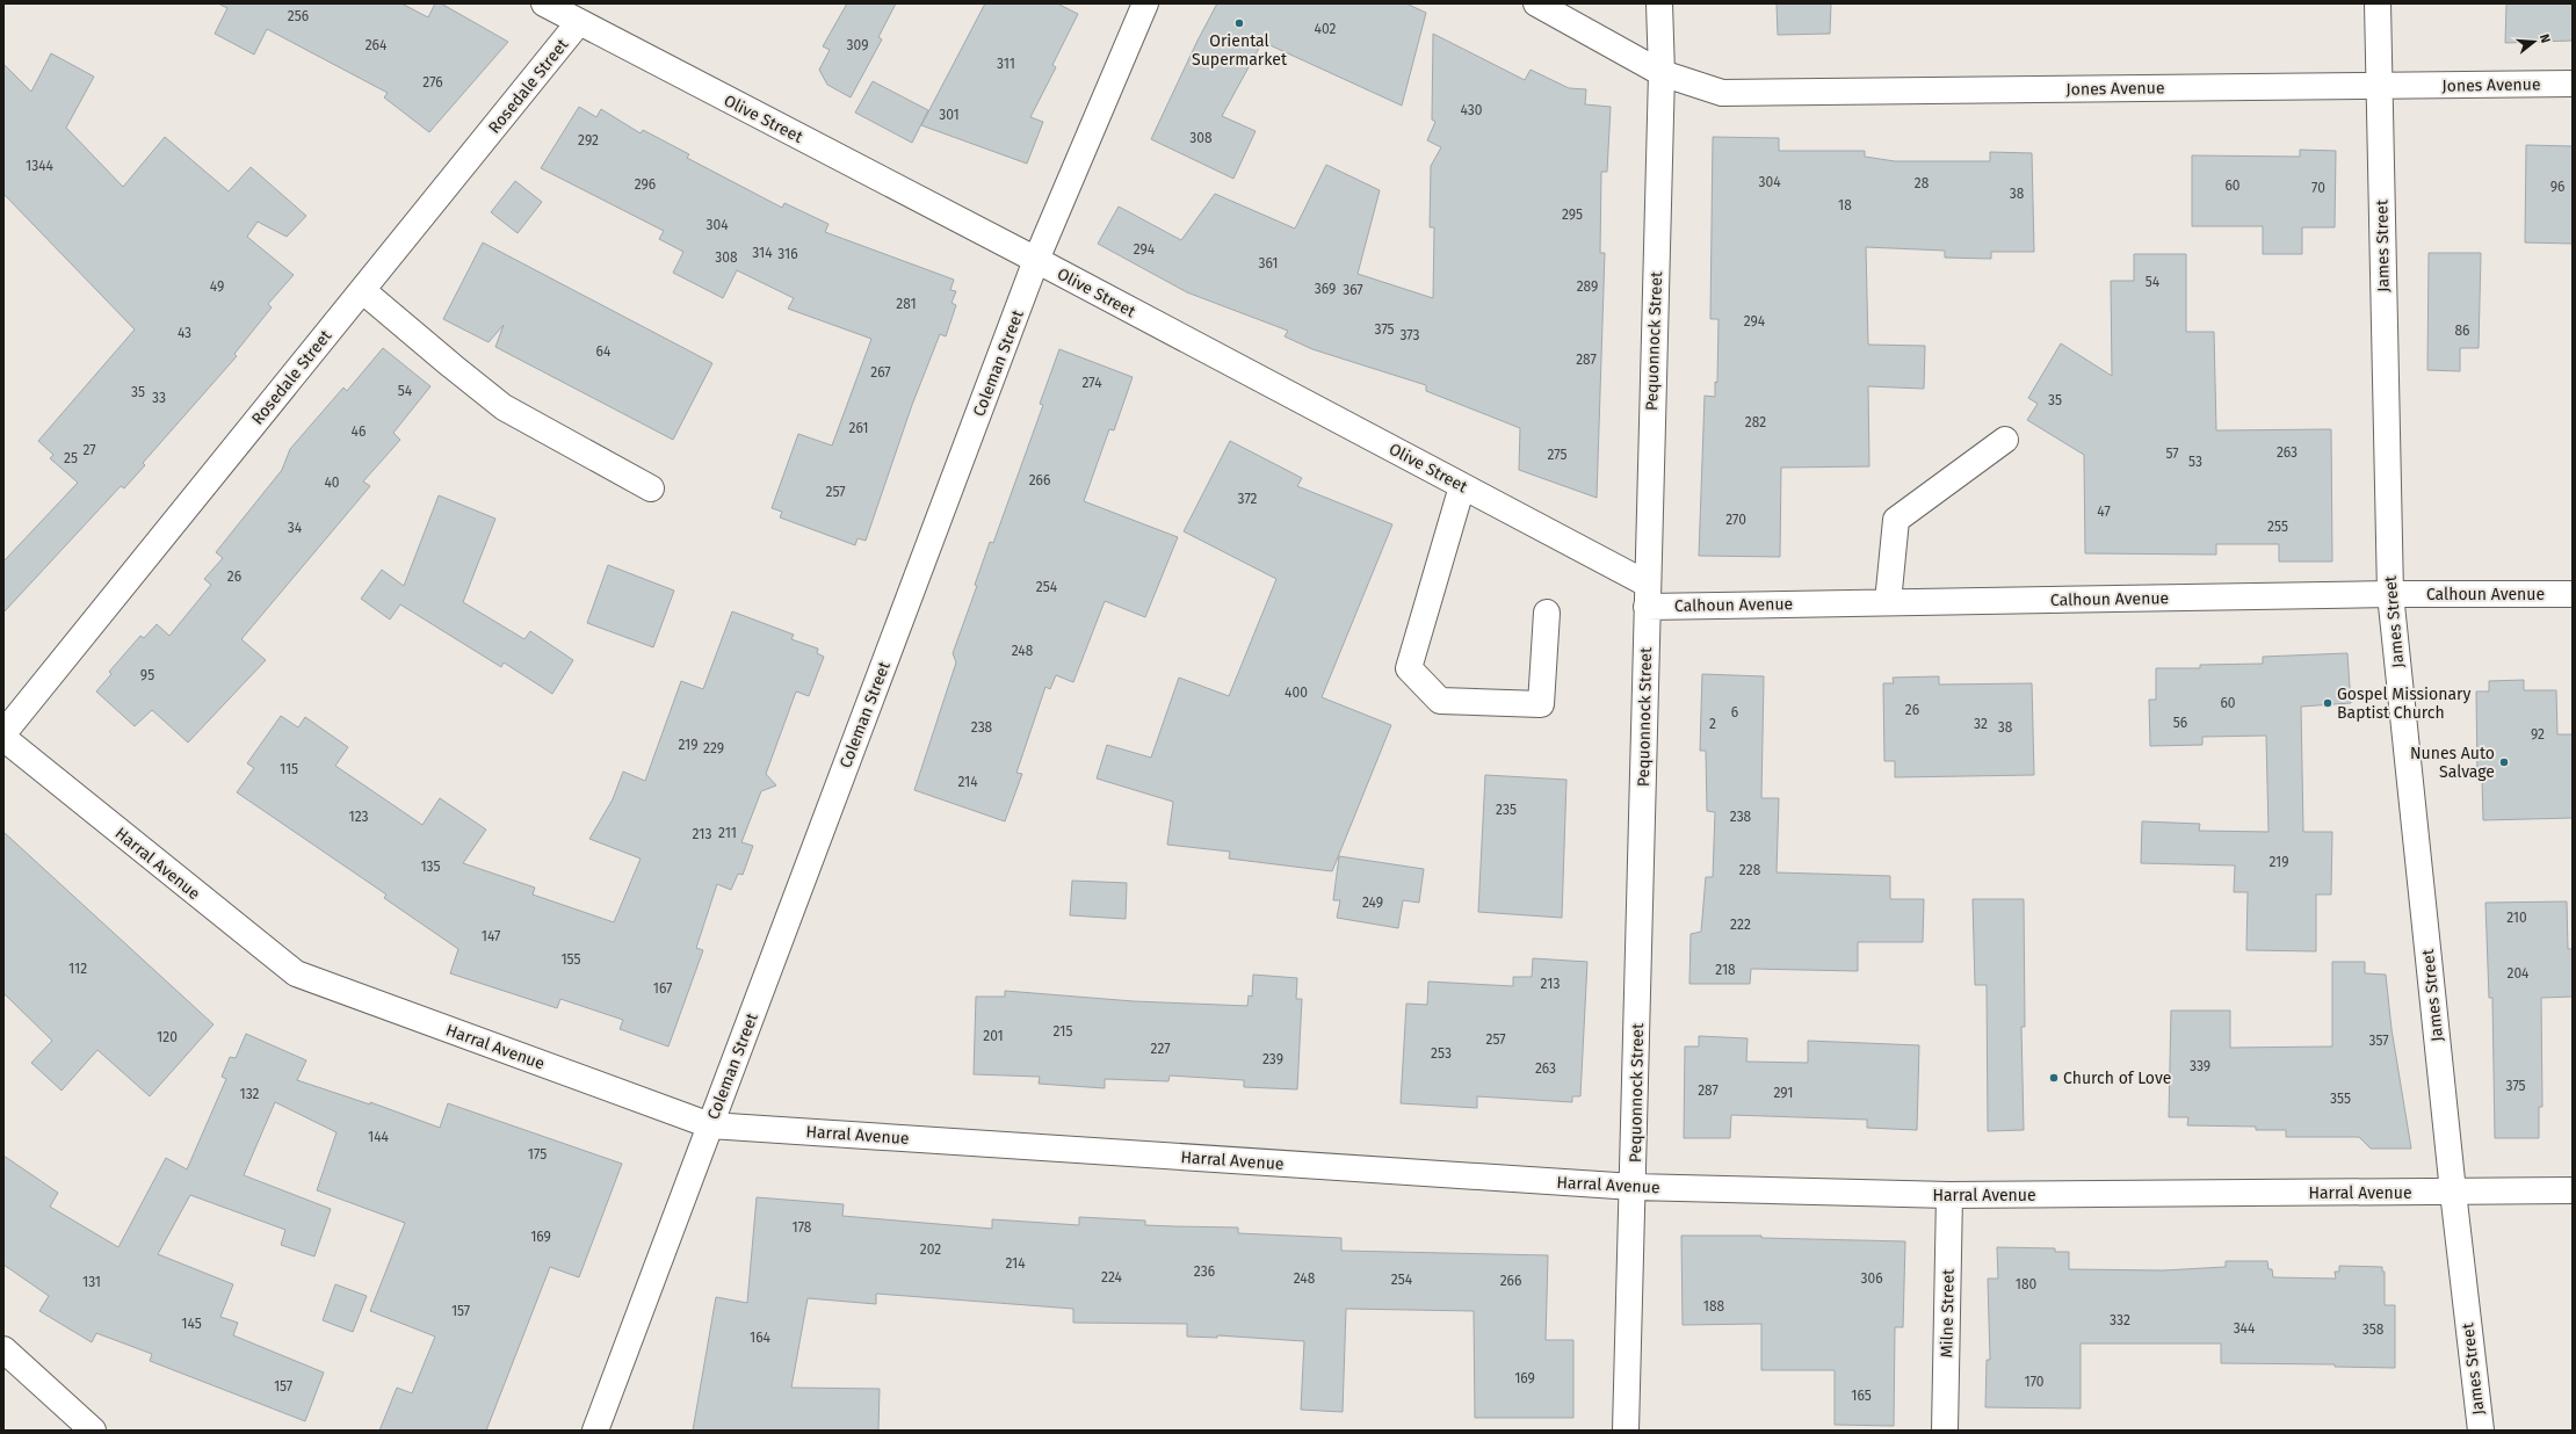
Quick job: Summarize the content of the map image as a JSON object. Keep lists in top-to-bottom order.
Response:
{
  "streets": {
    "street": [
      "Jones Avenue",
      "Rosedale Street",
      "Olive Street",
      "James Street",
      "Pequonnock Street",
      "Coleman Street",
      "Calhoun Avenue",
      "Harral Avenue",
      "Milne Street"
    ]
  },
  "crossings": [
    ["Jones Avenue", "James Street"],
    ["Jones Avenue", "Pequonnock Street"],
    ["Rosedale Street", "Olive Street"],
    ["Olive Street", "Pequonnock Street"],
    ["Olive Street", "Coleman Street"],
    ["Olive Street", "Calhoun Avenue"],
    ["James Street", "Calhoun Avenue"],
    ["James Street", "Harral Avenue"],
    ["Pequonnock Street", "Calhoun Avenue"],
    ["Pequonnock Street", "Harral Avenue"],
    ["Coleman Street", "Harral Avenue"],
    ["Harral Avenue", "Milne Street"]
  ],
  "places": [
    "Oriental Supermarket",
    "Gospel Missionary Baptist Church",
    "Nunes Auto Salvage",
    "Church of Love"
  ],
  "house_numbers": [
    "256",
    "402",
    "264",
    "309",
    "311",
    "276",
    "430",
    "301",
    "308",
    "292",
    "1344",
    "304",
    "28",
    "296",
    "60",
    "96",
    "70",
    "38",
    "18",
    "295",
    "304",
    "294",
    "314",
    "316",
    "308",
    "361",
    "54",
    "49",
    "289",
    "369",
    "367",
    "281",
    "294",
    "375",
    "86",
    "43",
    "373",
    "64",
    "287",
    "267",
    "274",
    "54",
    "35",
    "33",
    "35",
    "282",
    "261",
    "46",
    "27",
    "263",
    "57",
    "275",
    "25",
    "53",
    "266",
    "40",
    "257",
    "372",
    "47",
    "270",
    "255",
    "34",
    "26",
    "254",
    "248",
    "95",
    "400",
    "60",
    "26",
    "6",
    "56",
    "2",
    "32",
    "238",
    "38",
    "92",
    "219",
    "229",
    "115",
    "214",
    "235",
    "123",
    "238",
    "211",
    "213",
    "219",
    "135",
    "228",
    "249",
    "210",
    "222",
    "147",
    "155",
    "112",
    "218",
    "204",
    "213",
    "167",
    "215",
    "201",
    "120",
    "257",
    "357",
    "227",
    "253",
    "239",
    "339",
    "263",
    "375",
    "287",
    "291",
    "132",
    "355",
    "144",
    "175",
    "178",
    "169",
    "202",
    "214",
    "236",
    "224",
    "248",
    "306",
    "254",
    "266",
    "131",
    "180",
    "188",
    "157",
    "332",
    "145",
    "344",
    "358",
    "164",
    "169",
    "170",
    "157",
    "165"
  ],
  "north": "right"
}
